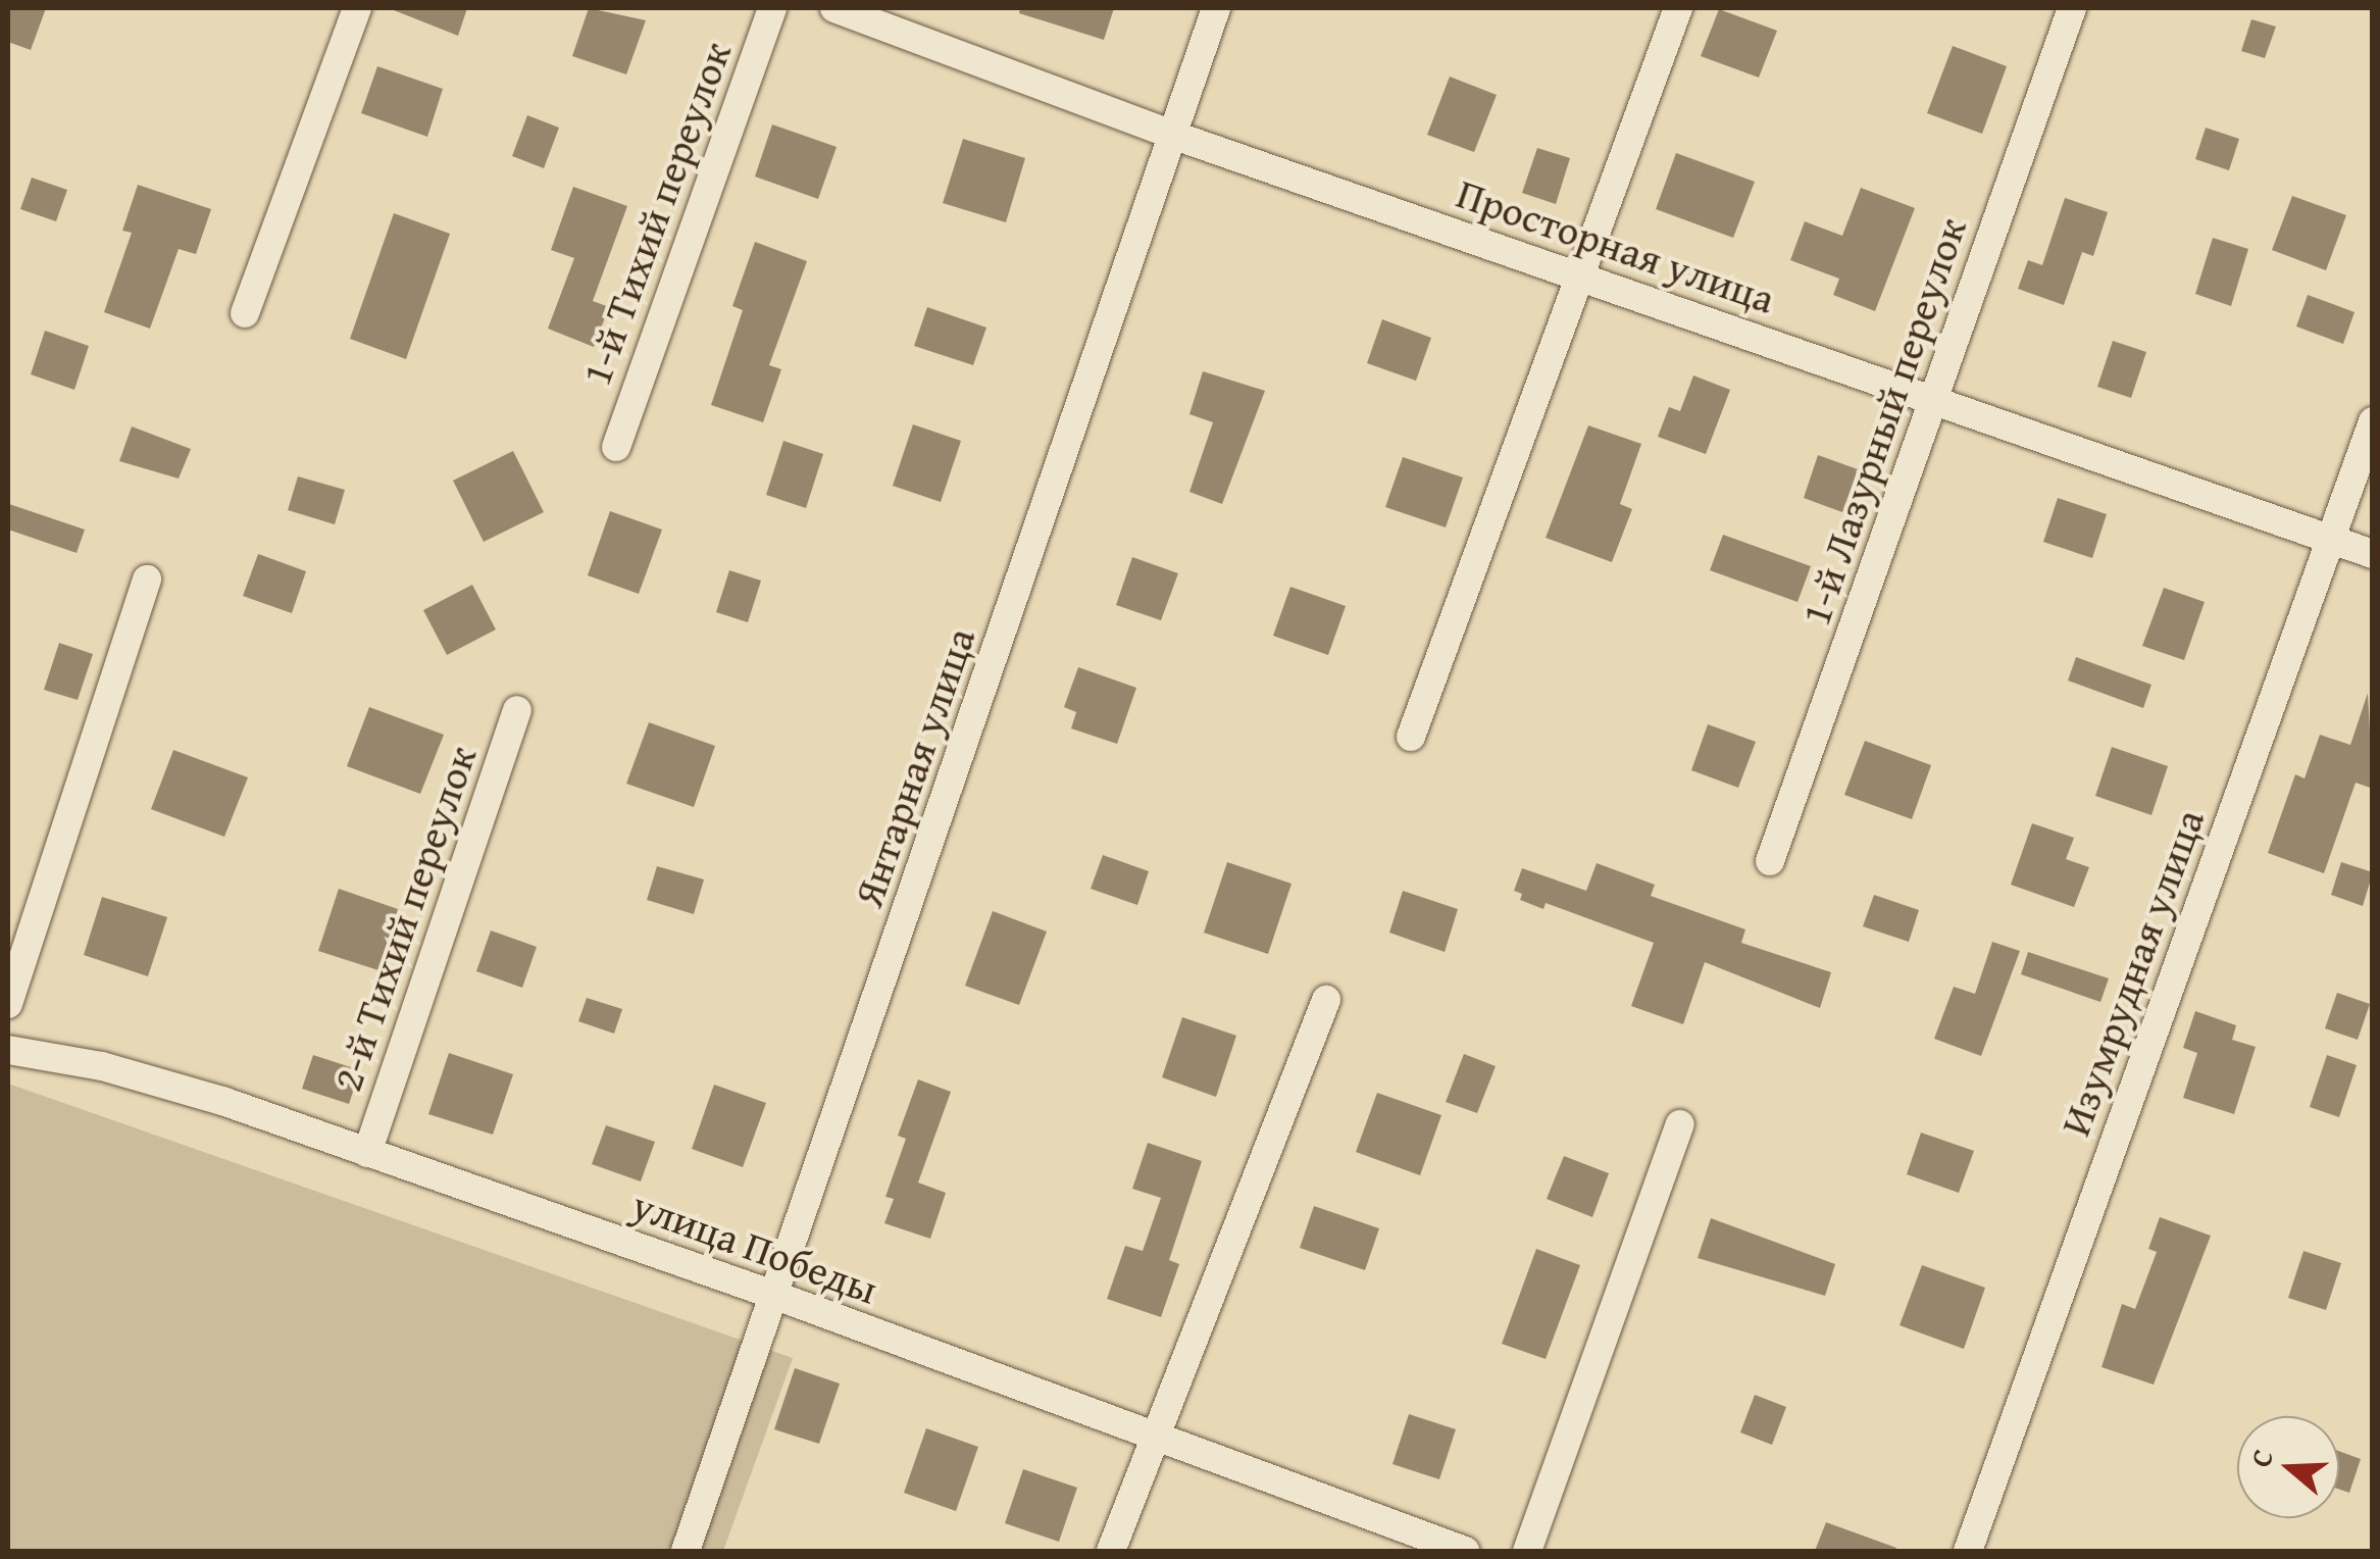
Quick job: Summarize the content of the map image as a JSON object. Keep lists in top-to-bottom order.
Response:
{
  "streets": {
    "street": [
      "1-й Тихий переулок",
      "Просторная улица",
      "1-й Лазурный переулок",
      "Янтарная улица",
      "2-й Тихий переулок",
      "Изумрудная улица",
      "улица Победы"
    ]
  },
  "crossings": [
    ["Просторная улица", "1-й Лазурный переулок"],
    ["Просторная улица", "Янтарная улица"],
    ["Просторная улица", "Изумрудная улица"],
    ["Янтарная улица", "улица Победы"],
    ["2-й Тихий переулок", "улица Победы"]
  ],
  "north": "left"
}
